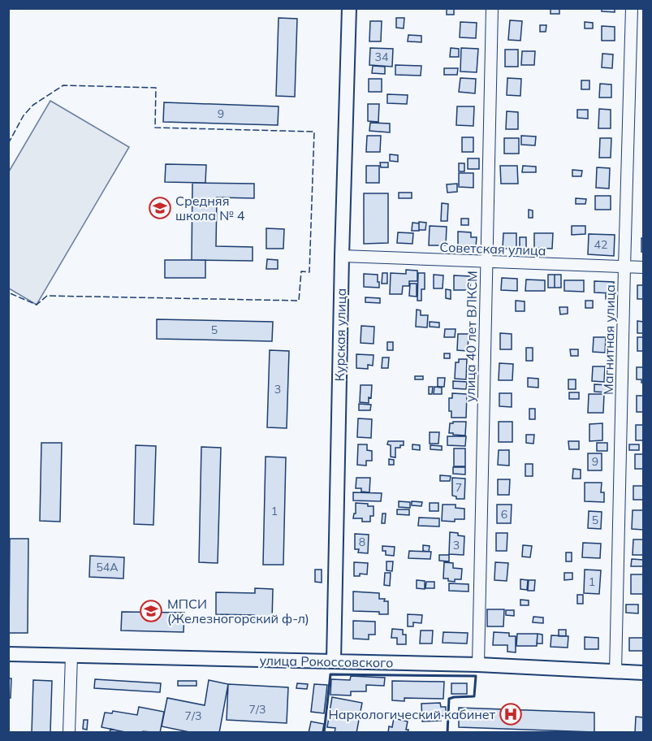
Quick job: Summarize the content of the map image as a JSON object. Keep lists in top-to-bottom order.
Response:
{
  "streets": {
    "main road": ["Курская улица", "улица Рокоссовского"],
    "street": ["Советская улица", "улица 40 лет ВЛКСМ", "Магнитная улица"]
  },
  "crossings": [
    ["Советская улица", "Курская улица"],
    ["Советская улица", "улица 40 лет ВЛКСМ"],
    ["Советская улица", "Магнитная улица"],
    ["Курская улица", "улица Рокоссовского"],
    ["улица 40 лет ВЛКСМ", "улица Рокоссовского"],
    ["Магнитная улица", "улица Рокоссовского"]
  ],
  "places": {
    "school or university": ["Средняя школа № 4", "МПСИ (Железногорский ф-л)"],
    "hospital": ["Наркологический кабинет"]
  },
  "house_numbers": [
    "34",
    "9",
    "42",
    "5",
    "3",
    "9",
    "7",
    "1",
    "6",
    "5",
    "8",
    "3",
    "54А",
    "1",
    "7/3",
    "7/3"
  ]
}
